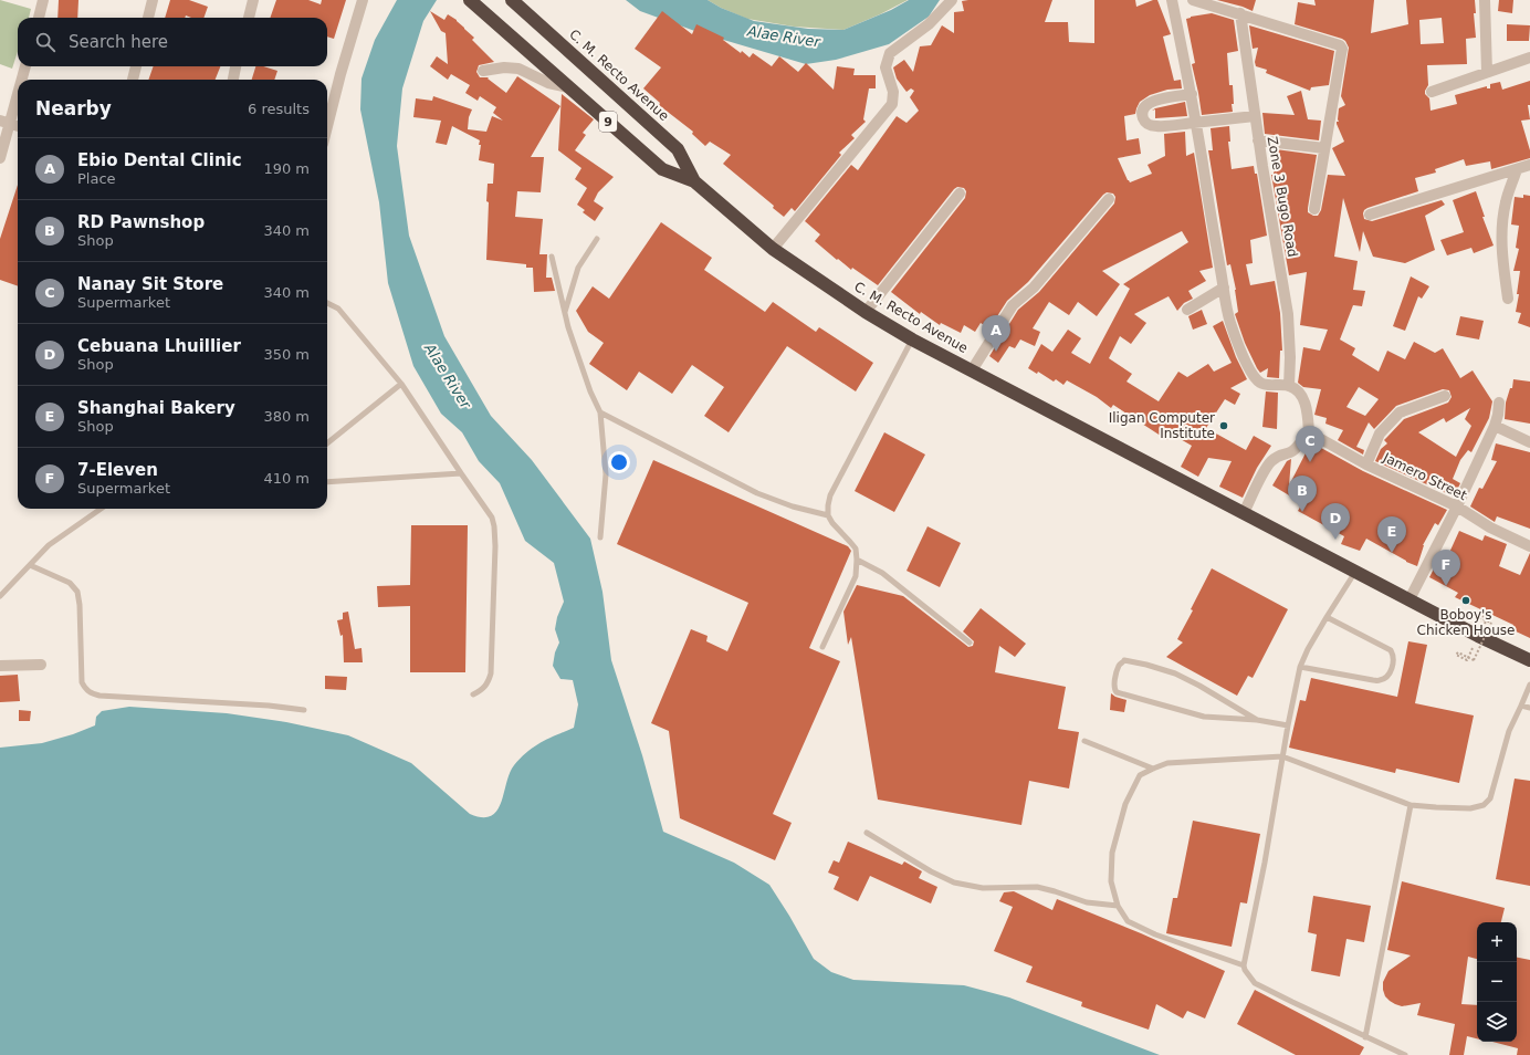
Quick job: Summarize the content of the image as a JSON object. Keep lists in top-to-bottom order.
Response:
{
  "streets": {
    "highway": ["C. M. Recto Avenue", "9"],
    "street": ["Zone 3 Bugo Road", "Jamero Street"]
  },
  "water": ["Alae River"],
  "places": ["Iligan Computer Institute", "Boboy's Chicken House"],
  "page": {
    "search": "Search here",
    "heading": ["Nearby", "6 results"],
    "list": [
      {
        "mark": "A",
        "name": "Ebio Dental Clinic",
        "note": "Place",
        "value": "190 m"
      },
      {
        "mark": "B",
        "name": "RD Pawnshop",
        "note": "Shop",
        "value": "340 m"
      },
      {
        "mark": "C",
        "name": "Nanay Sit Store",
        "note": "Supermarket",
        "value": "340 m"
      },
      {
        "mark": "D",
        "name": "Cebuana Lhuillier",
        "note": "Shop",
        "value": "350 m"
      },
      {
        "mark": "E",
        "name": "Shanghai Bakery",
        "note": "Shop",
        "value": "380 m"
      },
      {
        "mark": "F",
        "name": "7-Eleven",
        "note": "Supermarket",
        "value": "410 m"
      }
    ],
    "pins": [
      "A",
      "C",
      "B",
      "D",
      "E",
      "F"
    ],
    "map_buttons": ["+", "−"]
  }
}
